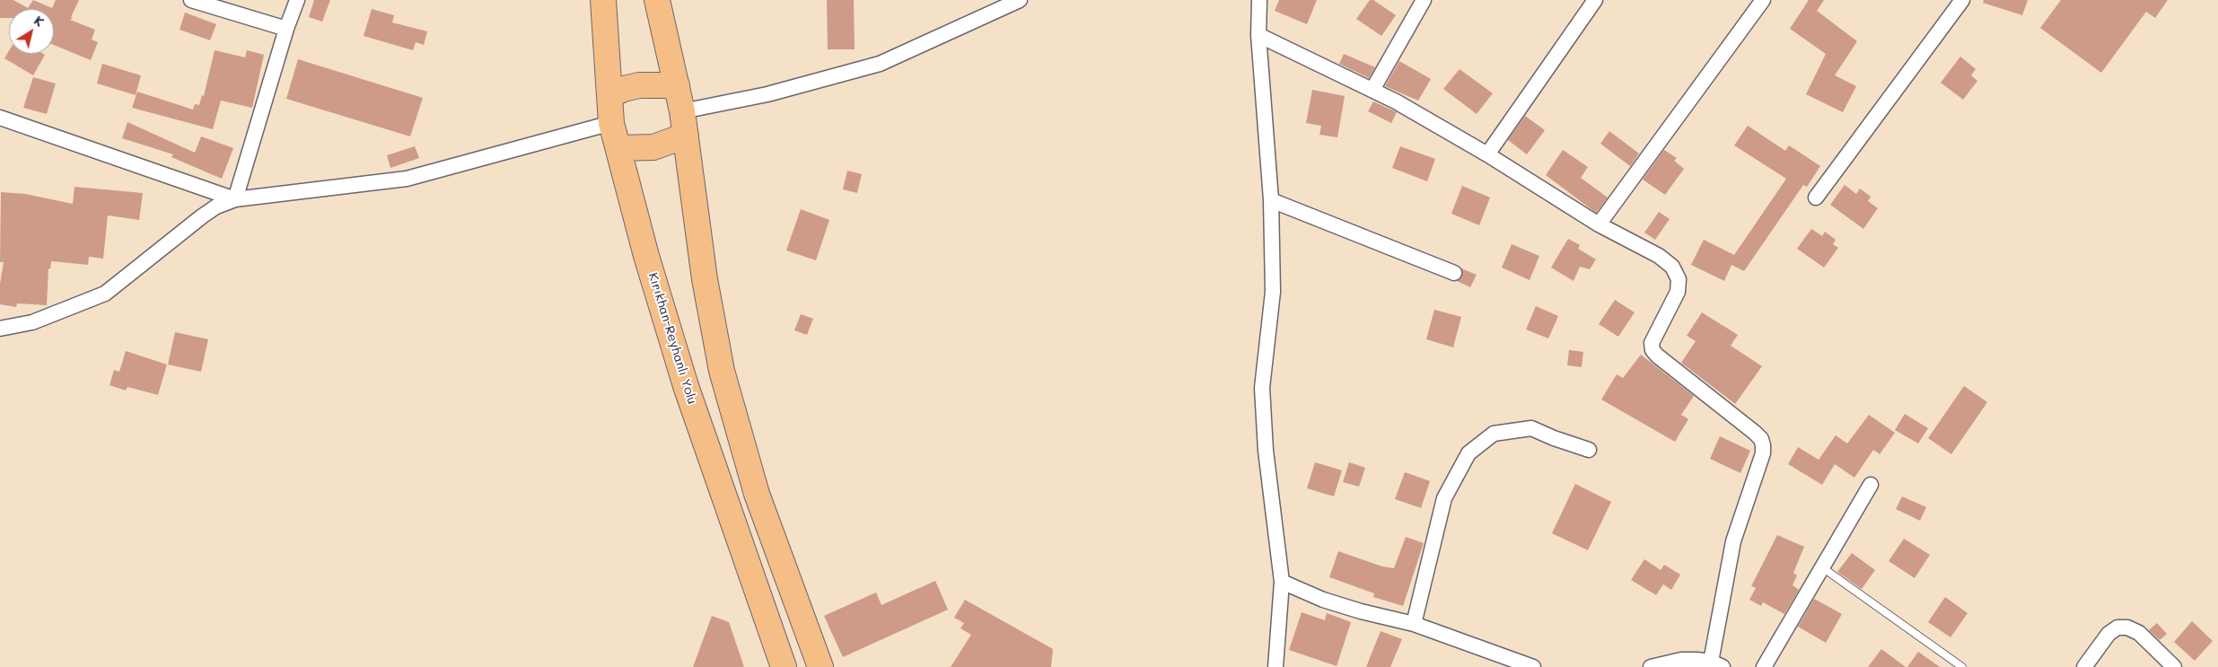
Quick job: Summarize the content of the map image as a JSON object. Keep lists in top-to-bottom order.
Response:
{
  "streets": {
    "highway": ["Kırıkhan-Reyhanlı Yolu"]
  },
  "north": "top right"
}
